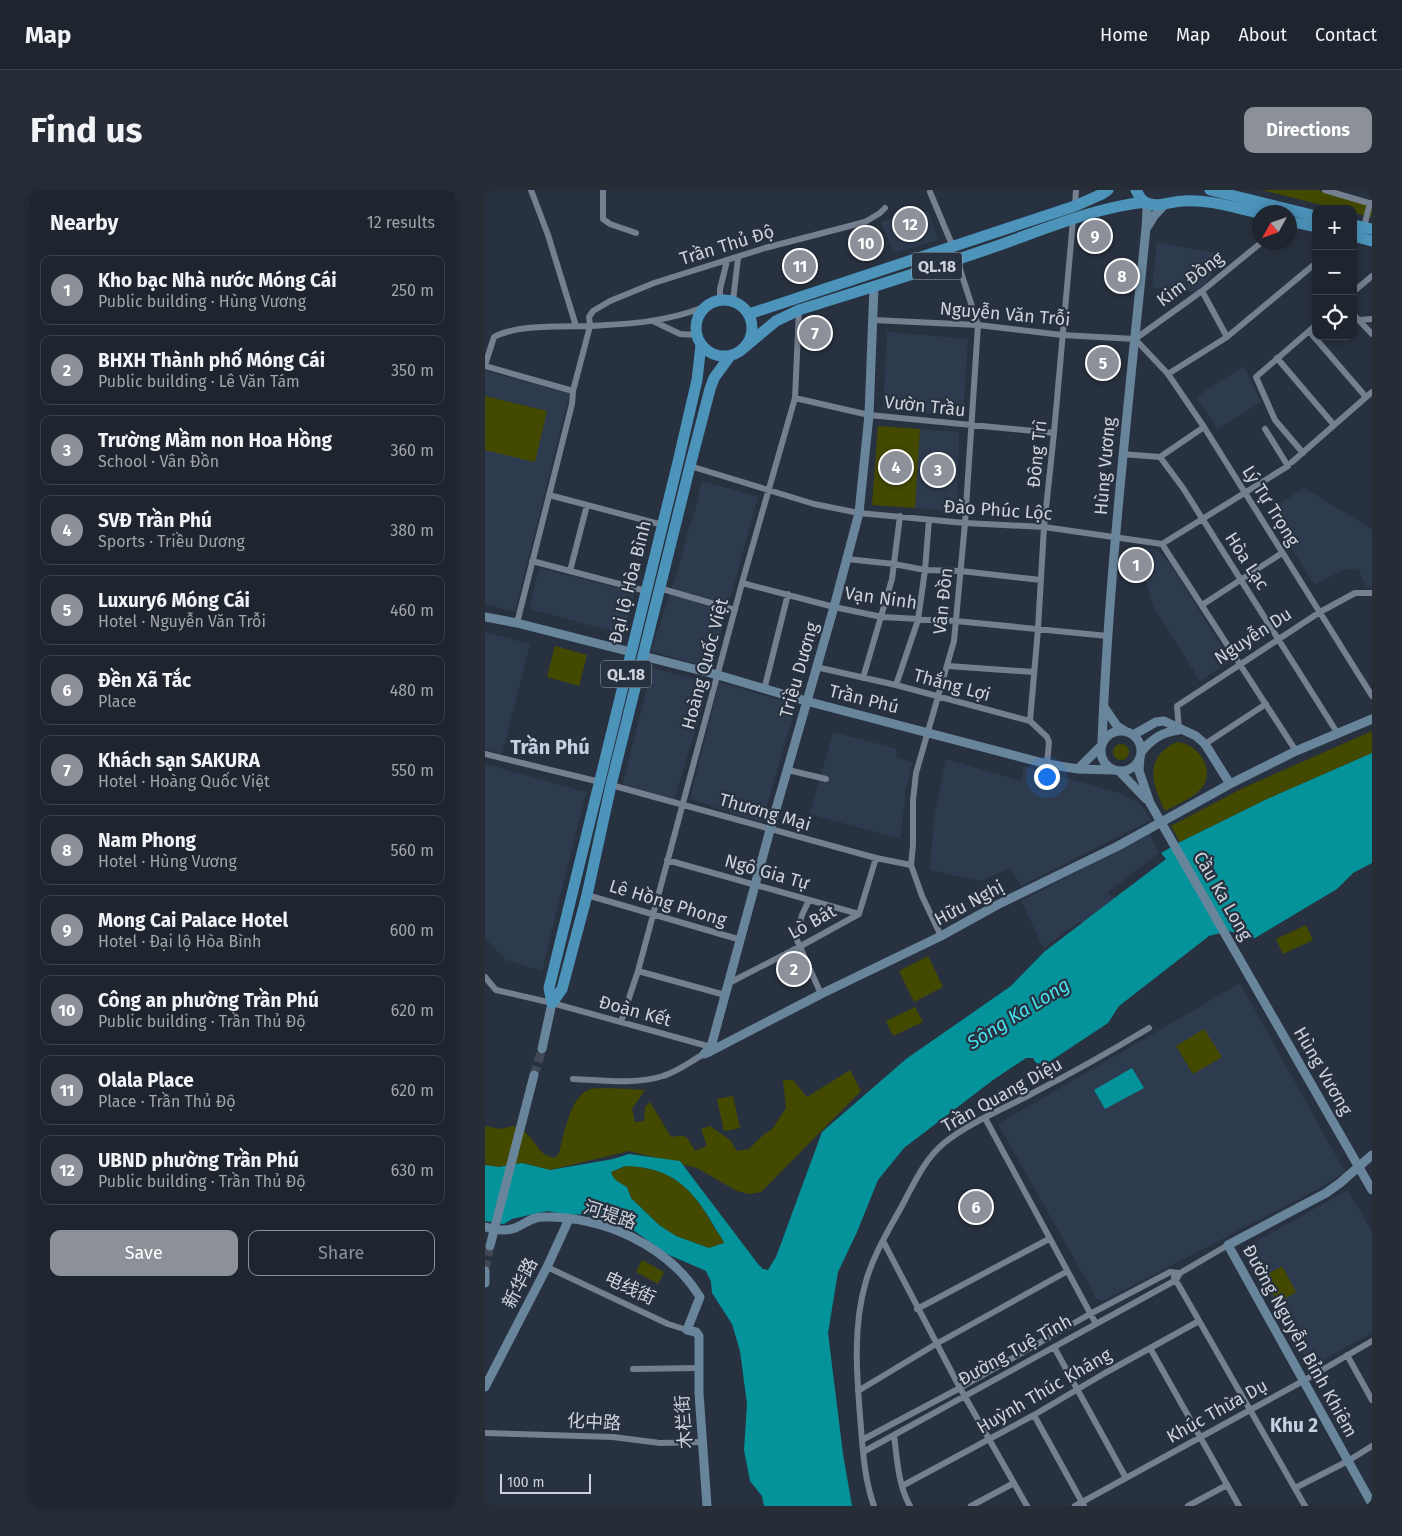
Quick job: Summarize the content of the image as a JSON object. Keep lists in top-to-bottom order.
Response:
{
  "streets": {
    "highway": ["QL.18", "Đại lộ Hòa Bình"],
    "street": [
      "Trần Thủ Độ",
      "Kim Đồng",
      "Nguyễn Văn Trỗi",
      "Vườn Trầu",
      "Đông Trì",
      "Hùng Vương",
      "Lý Tự Trọng",
      "Đào Phúc Lộc",
      "Hòa Lạc",
      "Vạn Ninh",
      "Vân Đồn",
      "Nguyễn Du",
      "Hoàng Quốc Việt",
      "Triều Dương",
      "Thắng Lợi",
      "Trần Phú",
      "Thương Mại",
      "Ngô Gia Tự",
      "Cầu Ka Long",
      "Lê Hồng Phong",
      "Hữu Nghị",
      "Lò Bát",
      "Đoàn Kết",
      "Trần Quang Diệu",
      "河堤路",
      "新华路",
      "电线街",
      "Đường Nguyễn Bỉnh Khiêm",
      "Đường Tuệ Tĩnh",
      "Huỳnh Thúc Kháng",
      "Khúc Thừa Dụ",
      "化中路",
      "木栏街"
    ]
  },
  "crossings": [
    ["QL.18", "Đại lộ Hòa Bình"],
    ["Kim Đồng", "Nguyễn Văn Trỗi"],
    ["Kim Đồng", "Hùng Vương"],
    ["Kim Đồng", "Lý Tự Trọng"],
    ["Nguyễn Văn Trỗi", "Đông Trì"],
    ["Nguyễn Văn Trỗi", "Hùng Vương"],
    ["Nguyễn Văn Trỗi", "Lý Tự Trọng"],
    ["Nguyễn Văn Trỗi", "Vân Đồn"],
    ["Nguyễn Văn Trỗi", "Triều Dương"],
    ["Vườn Trầu", "Đông Trì"],
    ["Vườn Trầu", "Vân Đồn"],
    ["Vườn Trầu", "Hoàng Quốc Việt"],
    ["Vườn Trầu", "Triều Dương"],
    ["Đông Trì", "Đào Phúc Lộc"],
    ["Đông Trì", "Đại lộ Hòa Bình"],
    ["Đông Trì", "Vạn Ninh"],
    ["Đông Trì", "Thắng Lợi"],
    ["Hùng Vương", "Lý Tự Trọng"],
    ["Hùng Vương", "Đào Phúc Lộc"],
    ["Hùng Vương", "Đại lộ Hòa Bình"],
    ["Hùng Vương", "Vạn Ninh"],
    ["Hùng Vương", "Trần Phú"],
    ["Hùng Vương", "Cầu Ka Long"],
    ["Lý Tự Trọng", "Nguyễn Du"],
    ["Đào Phúc Lộc", "Đại lộ Hòa Bình"],
    ["Đào Phúc Lộc", "Vân Đồn"],
    ["Đào Phúc Lộc", "Hoàng Quốc Việt"],
    ["Đào Phúc Lộc", "Triều Dương"],
    ["Hòa Lạc", "Nguyễn Du"],
    ["Hòa Lạc", "Hữu Nghị"],
    ["Đại lộ Hòa Bình", "Vân Đồn"],
    ["Đại lộ Hòa Bình", "Hoàng Quốc Việt"],
    ["Đại lộ Hòa Bình", "Triều Dương"],
    ["Đại lộ Hòa Bình", "Trần Phú"],
    ["Đại lộ Hòa Bình", "Thương Mại"],
    ["Đại lộ Hòa Bình", "Lê Hồng Phong"],
    ["Đại lộ Hòa Bình", "Đoàn Kết"],
    ["Vạn Ninh", "Vân Đồn"],
    ["Vạn Ninh", "Hoàng Quốc Việt"],
    ["Vạn Ninh", "Triều Dương"],
    ["Vân Đồn", "Thắng Lợi"],
    ["Vân Đồn", "Trần Phú"],
    ["Vân Đồn", "Thương Mại"],
    ["Vân Đồn", "Hữu Nghị"],
    ["Hoàng Quốc Việt", "Trần Phú"],
    ["Hoàng Quốc Việt", "Thương Mại"],
    ["Hoàng Quốc Việt", "Ngô Gia Tự"],
    ["Hoàng Quốc Việt", "Lê Hồng Phong"],
    ["Hoàng Quốc Việt", "Đoàn Kết"],
    ["Triều Dương", "Thắng Lợi"],
    ["Triều Dương", "Trần Phú"],
    ["Triều Dương", "Thương Mại"],
    ["Triều Dương", "Ngô Gia Tự"],
    ["Triều Dương", "Lê Hồng Phong"],
    ["Triều Dương", "Hữu Nghị"],
    ["Triều Dương", "Lò Bát"],
    ["Triều Dương", "Đoàn Kết"],
    ["Thương Mại", "Lò Bát"],
    ["Ngô Gia Tự", "Lò Bát"],
    ["Hữu Nghị", "Đoàn Kết"],
    ["Trần Quang Diệu", "Đường Tuệ Tĩnh"],
    ["河堤路", "新华路"],
    ["河堤路", "电线街"],
    ["新华路", "电线街"],
    ["电线街", "木栏街"],
    ["Đường Nguyễn Bỉnh Khiêm", "Khúc Thừa Dụ"],
    ["化中路", "木栏街"]
  ],
  "districts": ["Trần Phú", "Khu 2"],
  "water": ["Sông Ka Long"],
  "scale_bar": "100 m",
  "north": "bottom left",
  "page": {
    "header": "Map",
    "nav": [
      "Home",
      "Map",
      "About",
      "Contact"
    ],
    "buttons": [
      "Directions",
      ["Save", "Share"]
    ],
    "title": "Find us",
    "heading": ["Nearby", "12 results"],
    "map_buttons": ["+", "−"],
    "pins": [
      "12",
      "9",
      "10",
      "11",
      "8",
      "7",
      "5",
      "4",
      "3",
      "1",
      "2",
      "6"
    ],
    "list": [
      {
        "mark": "1",
        "name": "Kho bạc Nhà nước Móng Cái",
        "note": "Public building · Hùng Vương",
        "value": "250 m"
      },
      {
        "mark": "2",
        "name": "BHXH Thành phố Móng Cái",
        "note": "Public building · Lê Văn Tám",
        "value": "350 m"
      },
      {
        "mark": "3",
        "name": "Trường Mầm non Hoa Hồng",
        "note": "School · Vân Đồn",
        "value": "360 m"
      },
      {
        "mark": "4",
        "name": "SVĐ Trần Phú",
        "note": "Sports · Triều Dương",
        "value": "380 m"
      },
      {
        "mark": "5",
        "name": "Luxury6 Móng Cái",
        "note": "Hotel · Nguyễn Văn Trỗi",
        "value": "460 m"
      },
      {
        "mark": "6",
        "name": "Đền Xã Tắc",
        "note": "Place",
        "value": "480 m"
      },
      {
        "mark": "7",
        "name": "Khách sạn SAKURA",
        "note": "Hotel · Hoàng Quốc Việt",
        "value": "550 m"
      },
      {
        "mark": "8",
        "name": "Nam Phong",
        "note": "Hotel · Hùng Vương",
        "value": "560 m"
      },
      {
        "mark": "9",
        "name": "Mong Cai Palace Hotel",
        "note": "Hotel · Đại lộ Hòa Bình",
        "value": "600 m"
      },
      {
        "mark": "10",
        "name": "Công an phường Trần Phú",
        "note": "Public building · Trần Thủ Độ",
        "value": "620 m"
      },
      {
        "mark": "11",
        "name": "Olala Place",
        "note": "Place · Trần Thủ Độ",
        "value": "620 m"
      },
      {
        "mark": "12",
        "name": "UBND phường Trần Phú",
        "note": "Public building · Trần Thủ Độ",
        "value": "630 m"
      }
    ],
    "scale": "100 m"
  }
}
